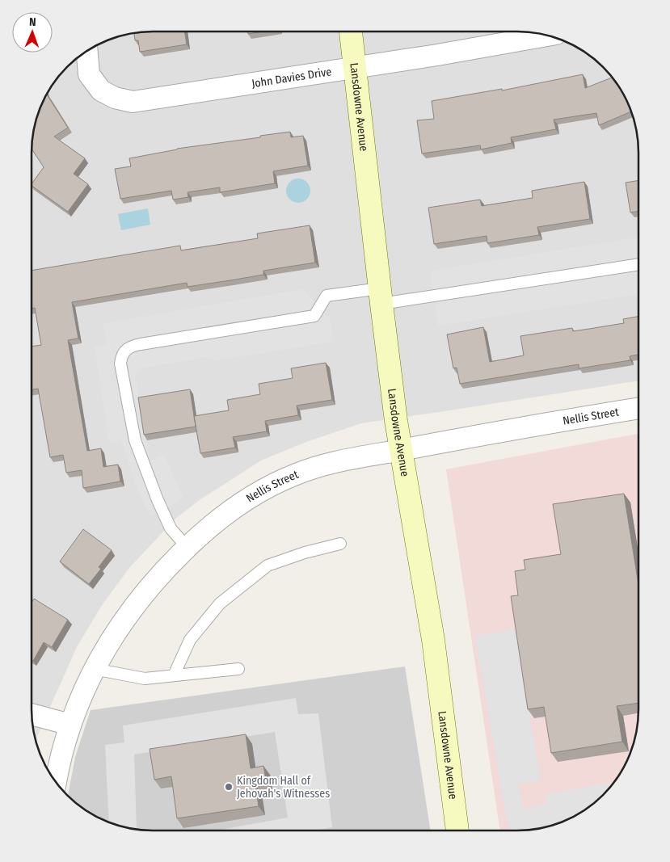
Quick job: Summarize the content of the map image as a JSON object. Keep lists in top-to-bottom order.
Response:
{
  "streets": {
    "main road": ["Lansdowne Avenue"],
    "street": ["John Davies Drive", "Nellis Street"]
  },
  "crossings": [
    ["John Davies Drive", "Lansdowne Avenue"],
    ["Lansdowne Avenue", "Nellis Street"]
  ],
  "places": ["Kingdom Hall of Jehovah's Witnesses"],
  "north": "top"
}
